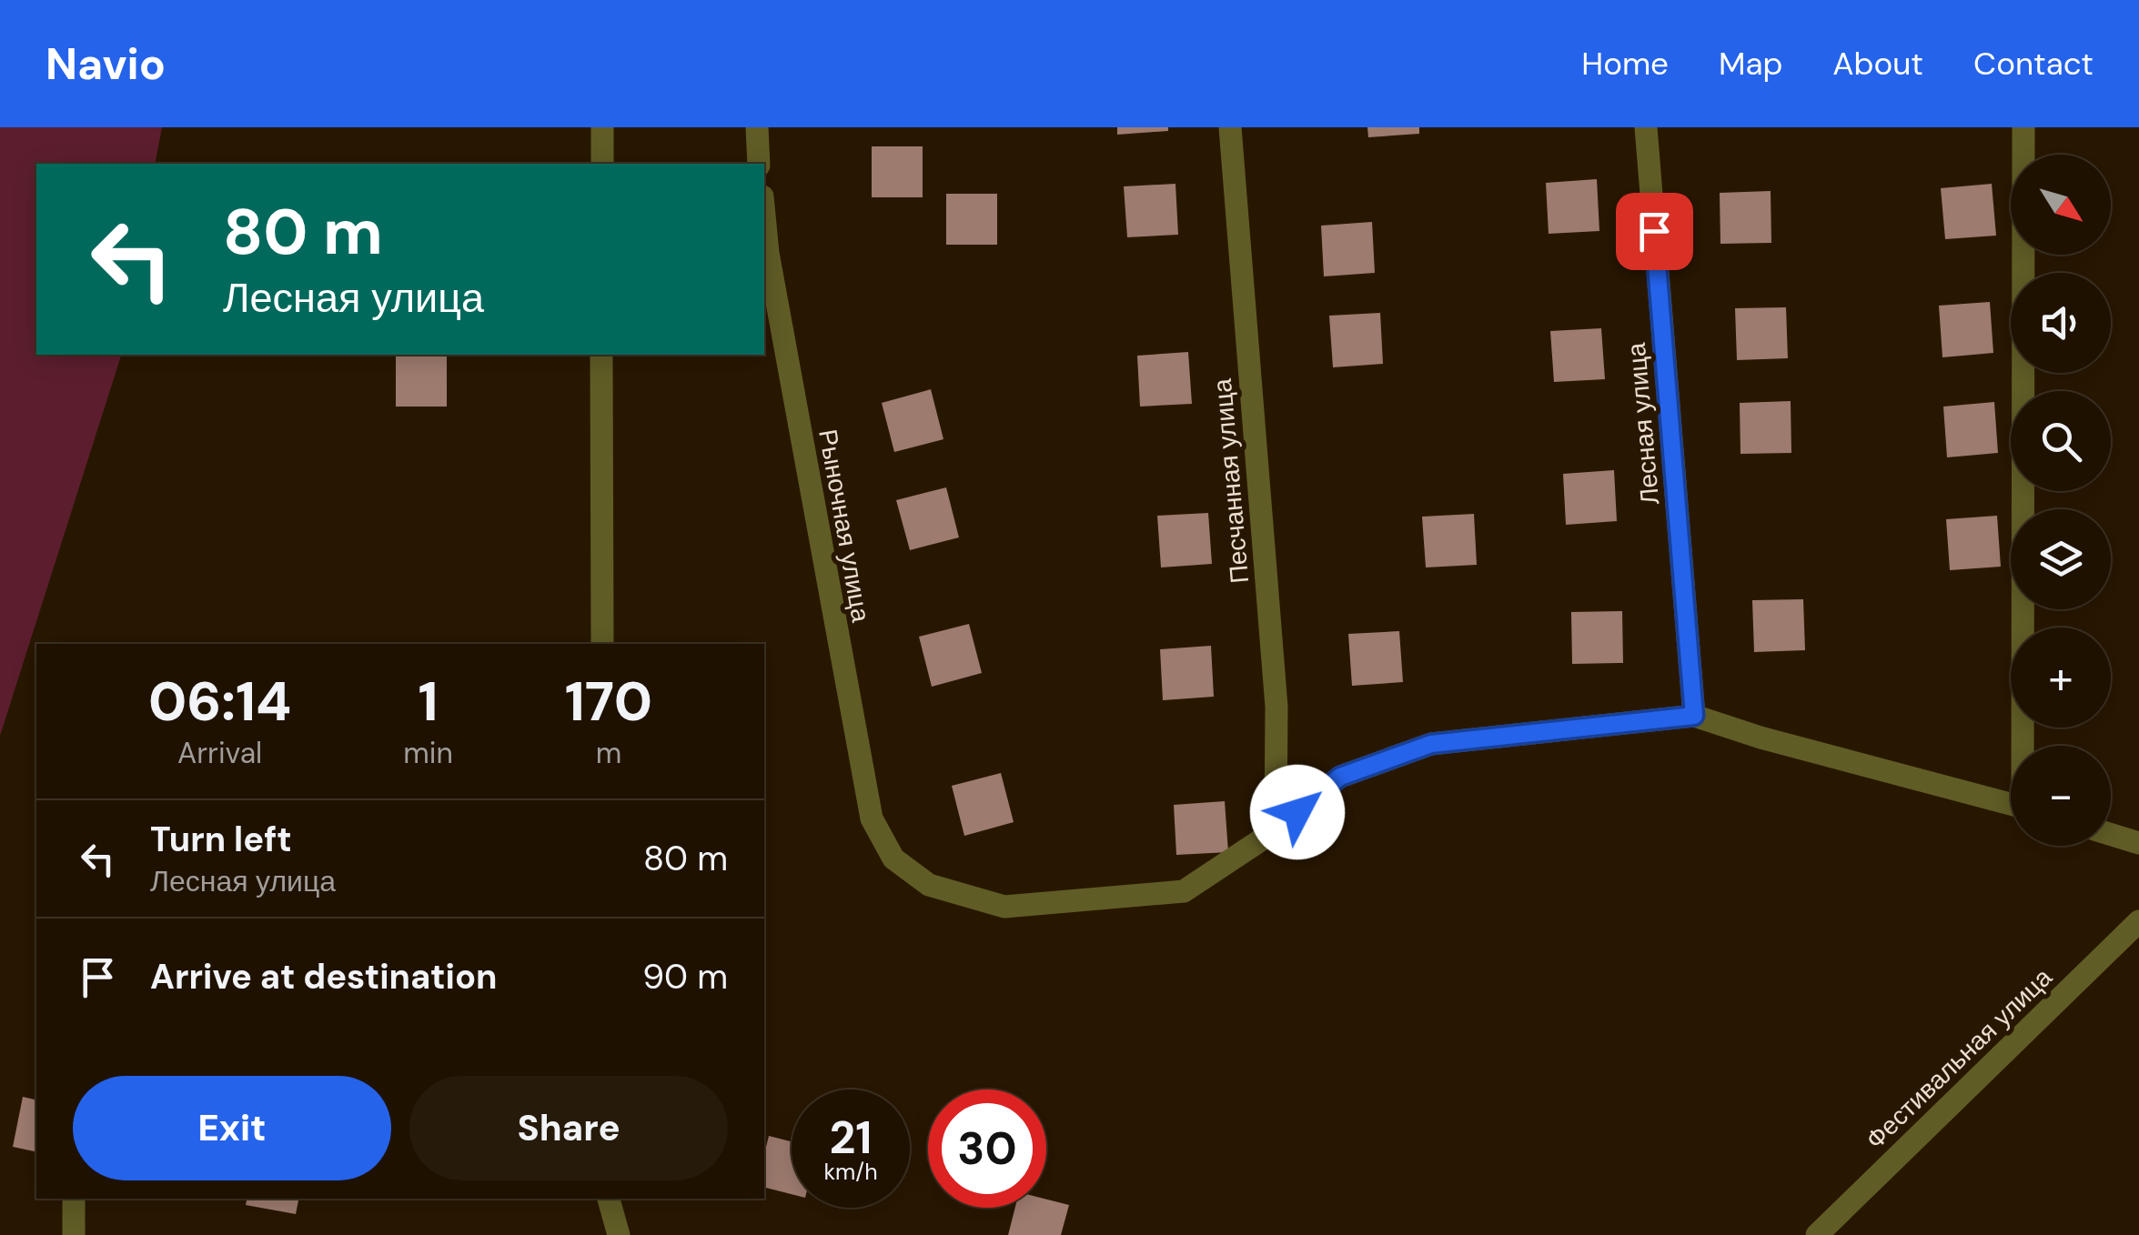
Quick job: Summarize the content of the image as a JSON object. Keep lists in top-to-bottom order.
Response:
{
  "streets": {
    "street": [
      "Лесная улица",
      "Песчанная улица",
      "Рыночная улица",
      "Фестивальная улица"
    ]
  },
  "crossings": [
    ["Песчанная улица", "Рыночная улица"]
  ],
  "north": "bottom right",
  "page": {
    "header": "Navio",
    "nav": [
      "Home",
      "Map",
      "About",
      "Contact"
    ],
    "map_buttons": ["+", "−"],
    "turn": ["80 m", "Лесная улица"],
    "eta": [
      "06:14",
      "Arrival",
      "1",
      "min",
      "170",
      "m"
    ],
    "list": [
      {
        "name": "Turn left",
        "note": "Лесная улица",
        "value": "80 m"
      },
      {
        "name": "Arrive at destination",
        "value": "90 m"
      }
    ],
    "buttons": ["Exit", "Share"],
    "speed": "21 km/h",
    "limit": "30"
  }
}
